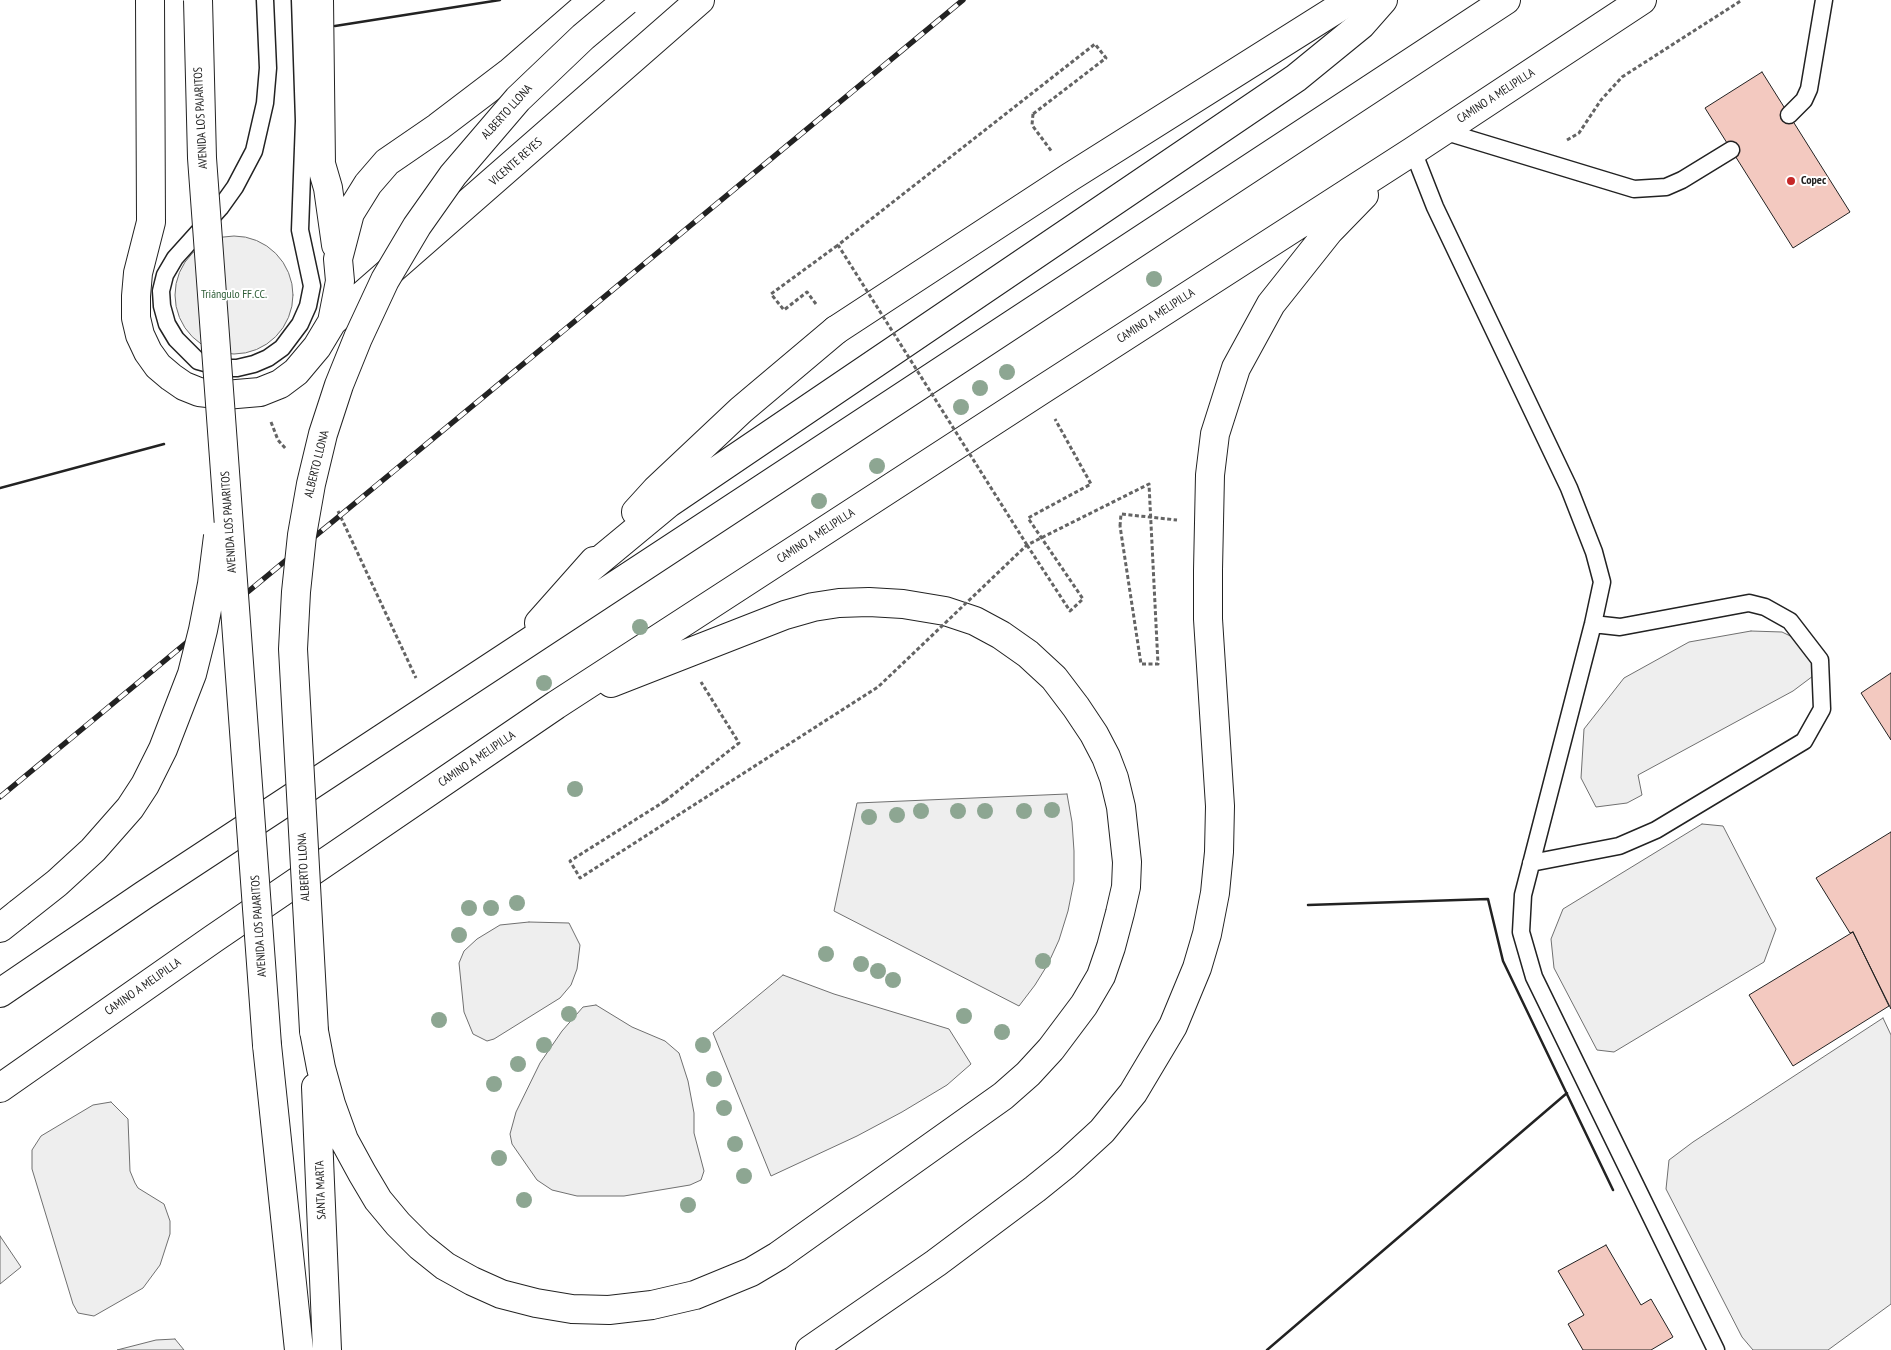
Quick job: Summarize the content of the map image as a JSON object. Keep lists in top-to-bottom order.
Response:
{
  "streets": {
    "main road": [
      "CAMINO A MELIPILLA",
      "ALBERTO LLONA",
      "AVENIDA LOS PAJARITOS",
      "VICENTE REYES",
      "SANTA MARTA"
    ]
  },
  "crossings": [
    ["ALBERTO LLONA", "VICENTE REYES"],
    ["ALBERTO LLONA", "SANTA MARTA"]
  ],
  "parks": ["Triángulo FF.CC."],
  "places": ["Copec"]
}
